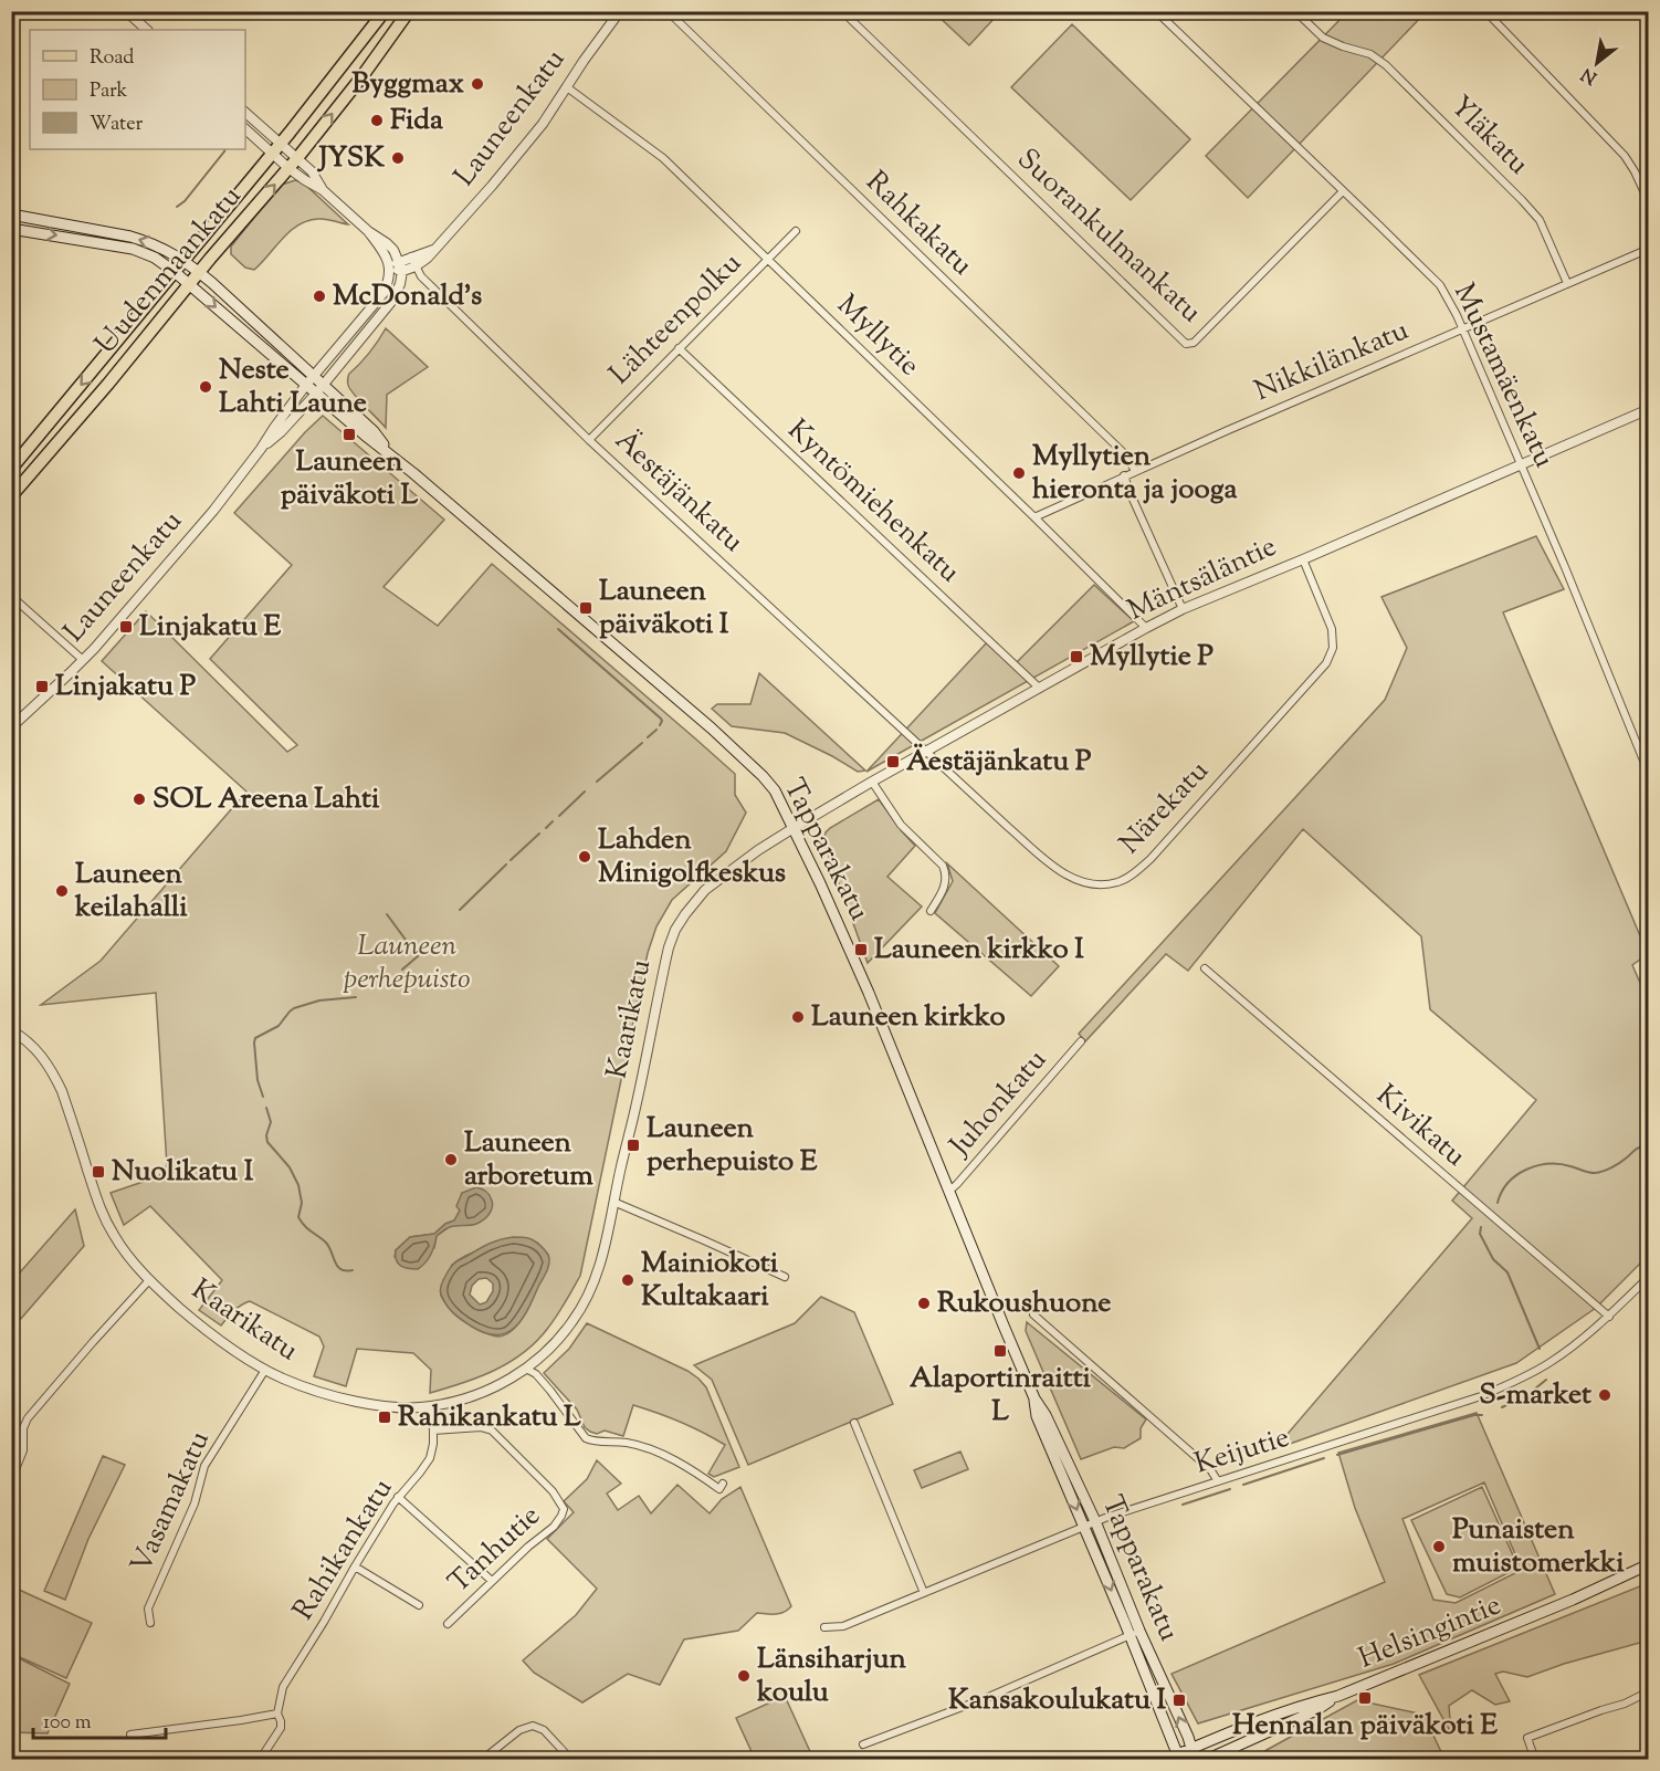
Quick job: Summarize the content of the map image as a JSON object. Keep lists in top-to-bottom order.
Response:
{
  "streets": {
    "main road": ["Uudenmaankatu", "Tapparakatu", "Helsingintie"],
    "street": [
      "Launeenkatu",
      "Yläkatu",
      "Rahkakatu",
      "Suorankulmankatu",
      "Lähteenpolku",
      "Myllytie",
      "Nikkilänkatu",
      "Mustamäenkatu",
      "Äestäjänkatu",
      "Kyntömiehenkatu",
      "Mäntsäläntie",
      "Närekatu",
      "Kaarikatu",
      "Juhonkatu",
      "Kivikatu",
      "Keijutie",
      "Vasamakatu",
      "Rahikankatu",
      "Tanhutie"
    ]
  },
  "crossings": [
    ["Launeenkatu", "Myllytie"],
    ["Launeenkatu", "Äestäjänkatu"],
    ["Launeenkatu", "Tapparakatu"],
    ["Yläkatu", "Nikkilänkatu"],
    ["Rahkakatu", "Nikkilänkatu"],
    ["Suorankulmankatu", "Mustamäenkatu"],
    ["Lähteenpolku", "Myllytie"],
    ["Lähteenpolku", "Äestäjänkatu"],
    ["Lähteenpolku", "Kyntömiehenkatu"],
    ["Myllytie", "Nikkilänkatu"],
    ["Myllytie", "Mäntsäläntie"],
    ["Nikkilänkatu", "Mustamäenkatu"],
    ["Mustamäenkatu", "Mäntsäläntie"],
    ["Äestäjänkatu", "Mäntsäläntie"],
    ["Äestäjänkatu", "Närekatu"],
    ["Kyntömiehenkatu", "Mäntsäläntie"],
    ["Mäntsäläntie", "Närekatu"],
    ["Mäntsäläntie", "Tapparakatu"],
    ["Mäntsäläntie", "Kaarikatu"],
    ["Tapparakatu", "Kaarikatu"],
    ["Tapparakatu", "Juhonkatu"],
    ["Tapparakatu", "Keijutie"],
    ["Tapparakatu", "Helsingintie"],
    ["Kaarikatu", "Vasamakatu"],
    ["Kaarikatu", "Rahikankatu"],
    ["Kivikatu", "Keijutie"],
    ["Rahikankatu", "Tanhutie"]
  ],
  "parks": ["Launeen perhepuisto"],
  "places": {
    "other": [
      "Byggmax",
      "Fida",
      "JYSK",
      "McDonald's",
      "Neste Lahti Laune",
      "Myllytien hieronta ja jooga",
      "SOL Areena Lahti",
      "Lahden Minigolfkeskus",
      "Launeen keilahalli",
      "Launeen kirkko",
      "Launeen arboretum",
      "Mainiokoti Kultakaari",
      "Rukoushuone",
      "S-market",
      "Punaisten muistomerkki",
      "Länsiharjun koulu"
    ],
    "transit": [
      "Launeen päiväkoti L",
      "Launeen päiväkoti I",
      "Linjakatu E",
      "Myllytie P",
      "Linjakatu P",
      "Äestäjänkatu P",
      "Launeen kirkko I",
      "Launeen perhepuisto E",
      "Nuolikatu I",
      "Alaportinraitti L",
      "Rahikankatu L",
      "Hennalan päiväkoti E",
      "Kansakoulukatu I"
    ]
  },
  "legend": ["Road", "Park", "Water"],
  "scale_bar": "100 m",
  "north": "bottom left"
}
